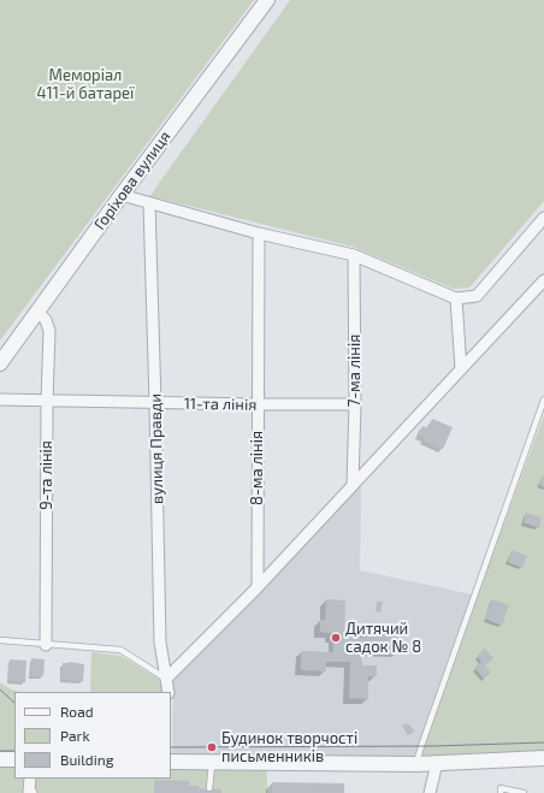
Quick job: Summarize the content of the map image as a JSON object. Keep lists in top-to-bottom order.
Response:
{
  "streets": {
    "street": [
      "Горіхова вулиця",
      "7-ма лінія",
      "11-та лінія",
      "вулиця Правди",
      "8-ма лінія",
      "9-та лінія"
    ]
  },
  "crossings": [
    ["Горіхова вулиця", "9-та лінія"],
    ["7-ма лінія", "11-та лінія"],
    ["11-та лінія", "вулиця Правди"],
    ["11-та лінія", "8-ма лінія"],
    ["11-та лінія", "9-та лінія"]
  ],
  "parks": ["Меморіал 411-й батареї"],
  "places": ["Дитячий садок № 8", "Будинок творчості письменників"],
  "legend": ["Road", "Park", "Building"]
}
